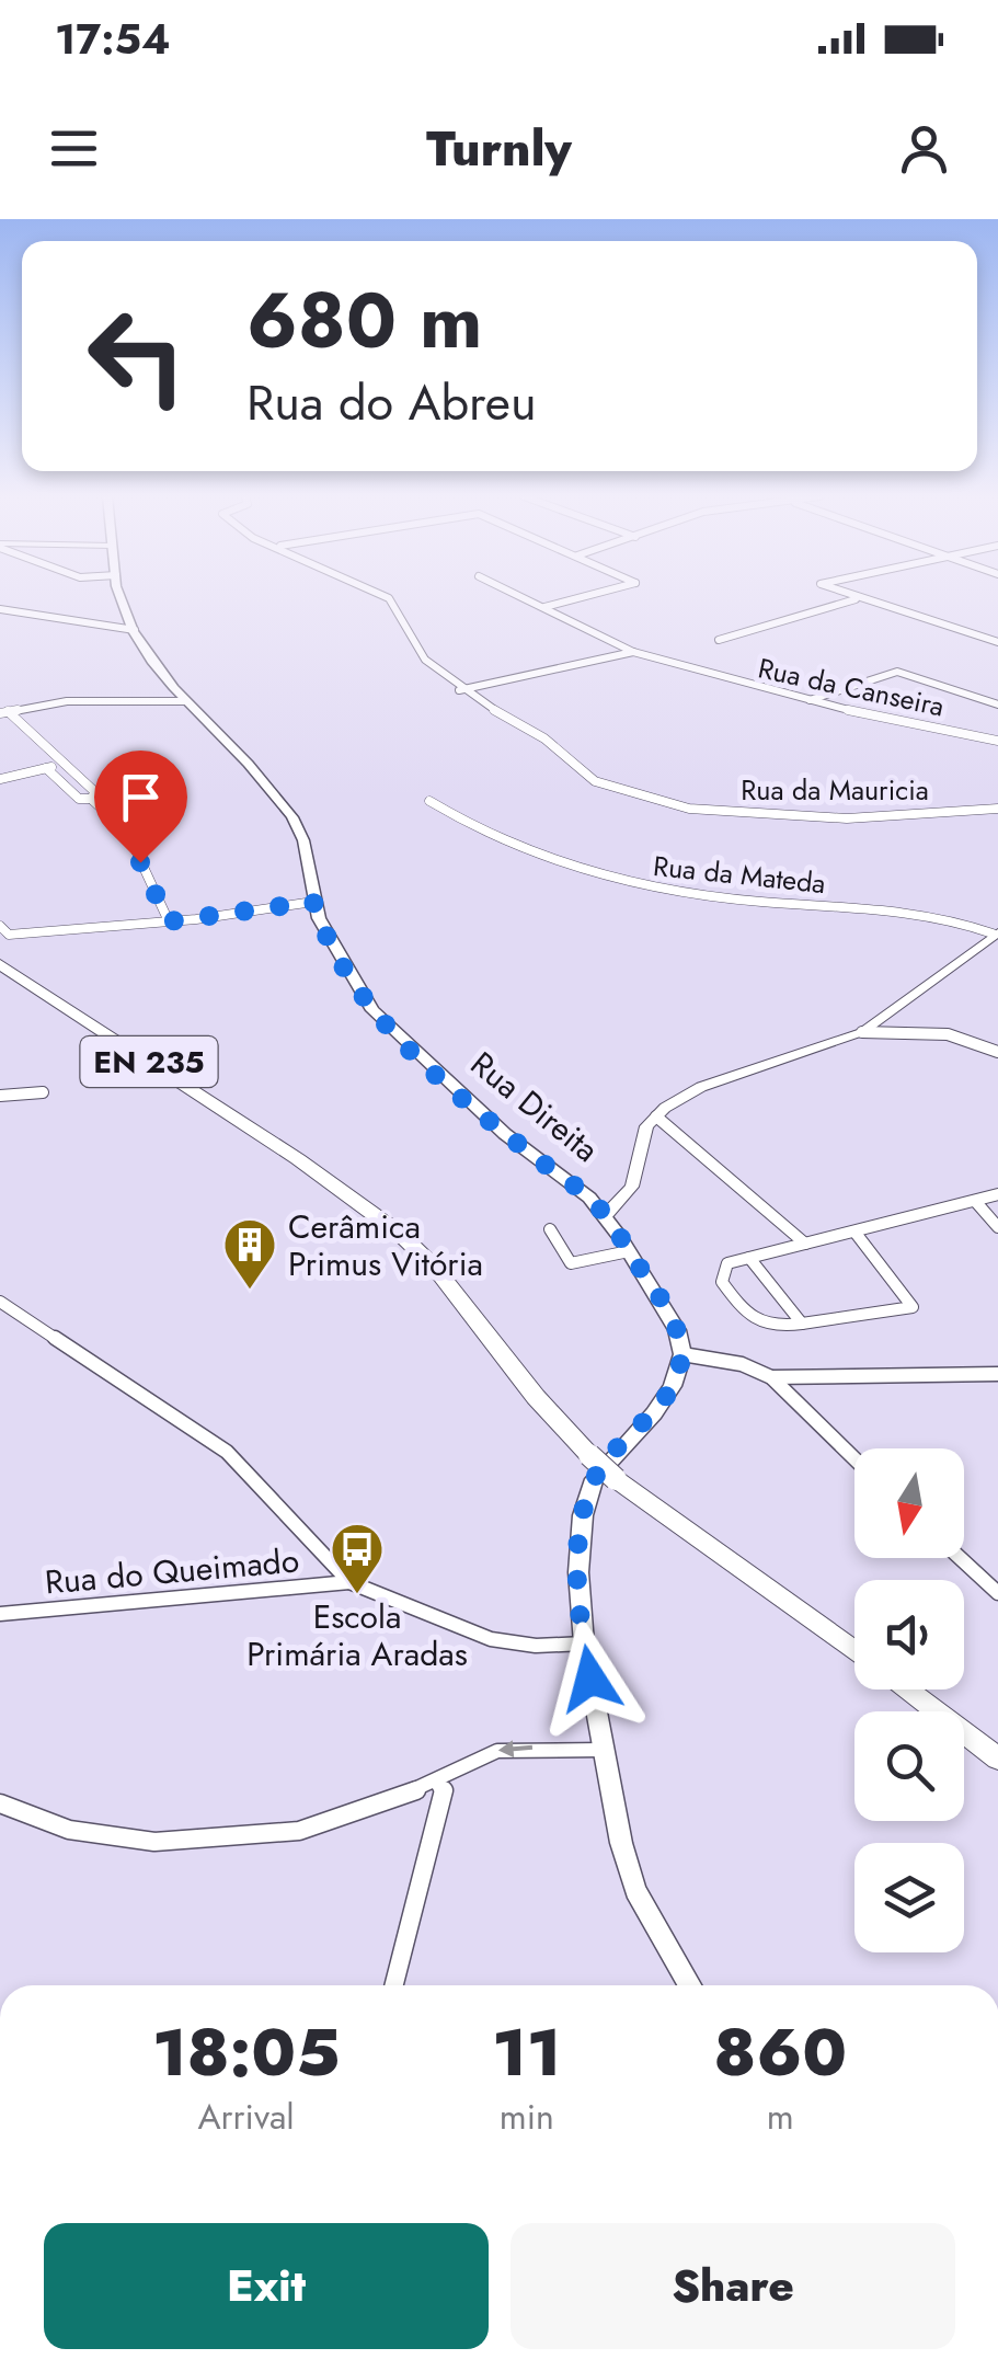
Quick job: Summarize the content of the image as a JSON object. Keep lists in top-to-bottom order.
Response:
{
  "streets": {
    "main road": ["EN 235", "Rua Direita"],
    "street": [
      "Rua da Canseira",
      "Rua da Mauricia",
      "Rua da Mateda",
      "Rua do Queimado"
    ]
  },
  "places": {
    "building": ["Cerâmica Primus Vitória"],
    "bus stop": ["Escola Primária Aradas"]
  },
  "north": "bottom",
  "page": {
    "status": "17:54",
    "header": "Turnly",
    "turn": ["680 m", "Rua do Abreu"],
    "eta": [
      "18:05",
      "Arrival",
      "11",
      "min",
      "860",
      "m"
    ],
    "buttons": ["Exit", "Share"]
  }
}
